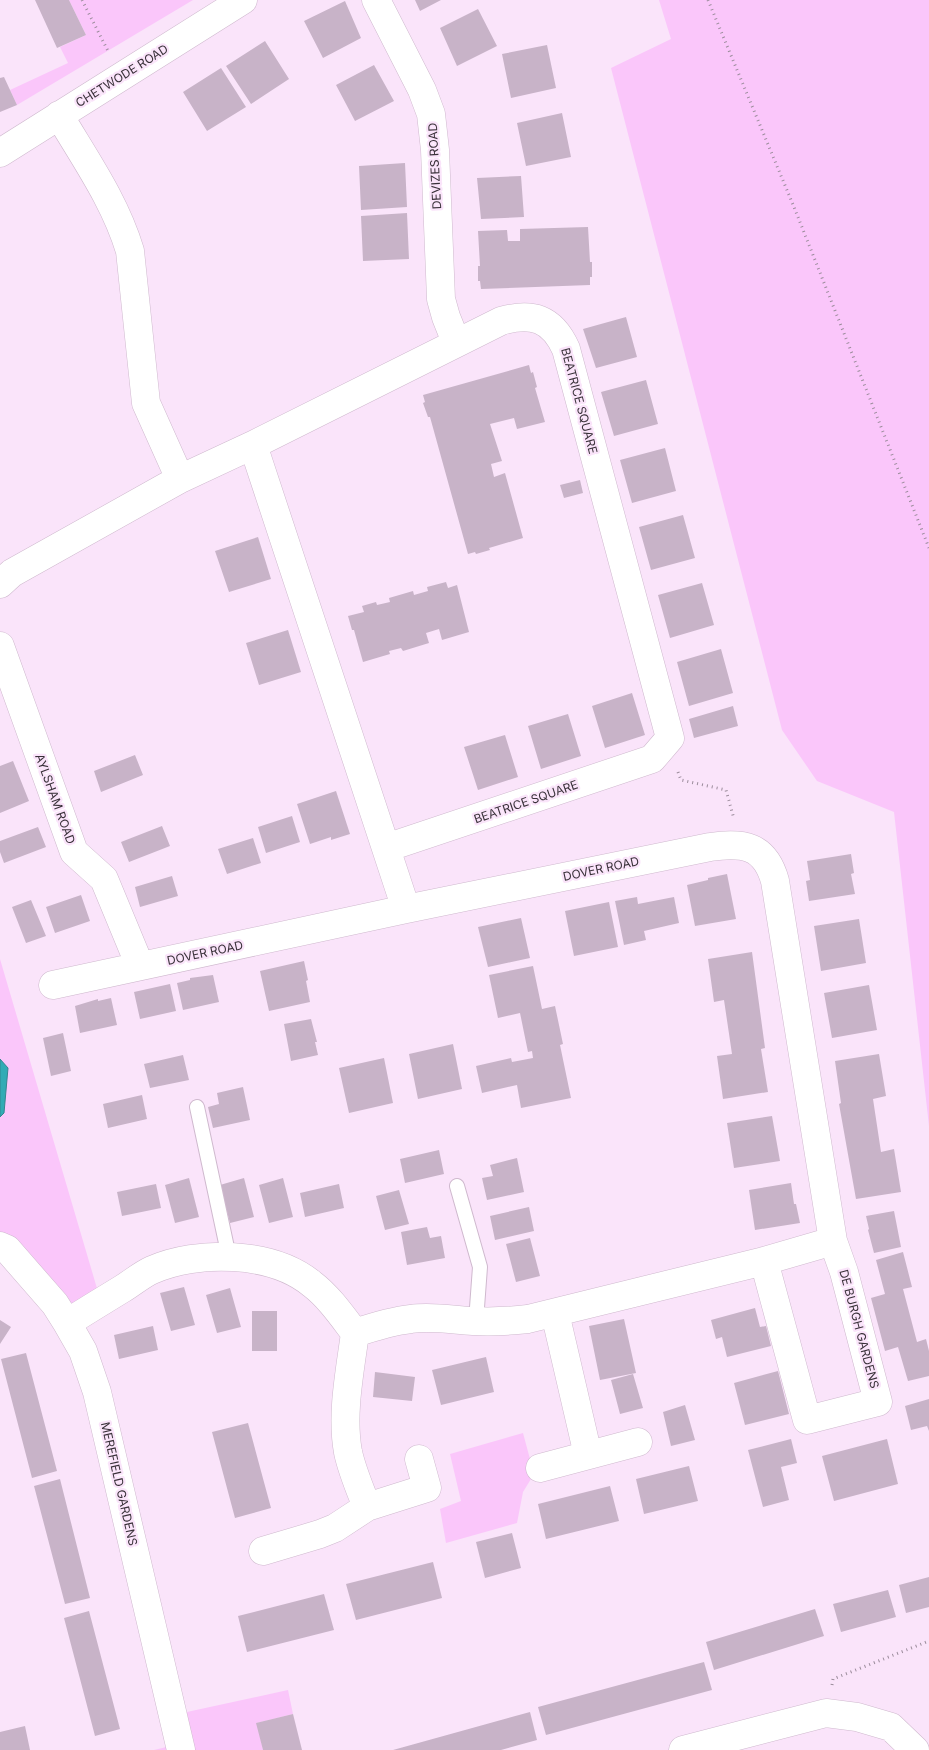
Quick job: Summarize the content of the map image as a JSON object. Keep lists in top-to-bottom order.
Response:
{
  "streets": {
    "street": [
      "CHETWODE ROAD",
      "DEVIZES ROAD",
      "BEATRICE SQUARE",
      "AYLSHAM ROAD",
      "DOVER ROAD",
      "DE BURGH GARDENS",
      "MEREFIELD GARDENS"
    ]
  },
  "crossings": [
    ["DEVIZES ROAD", "BEATRICE SQUARE"],
    ["AYLSHAM ROAD", "DOVER ROAD"]
  ]
}
